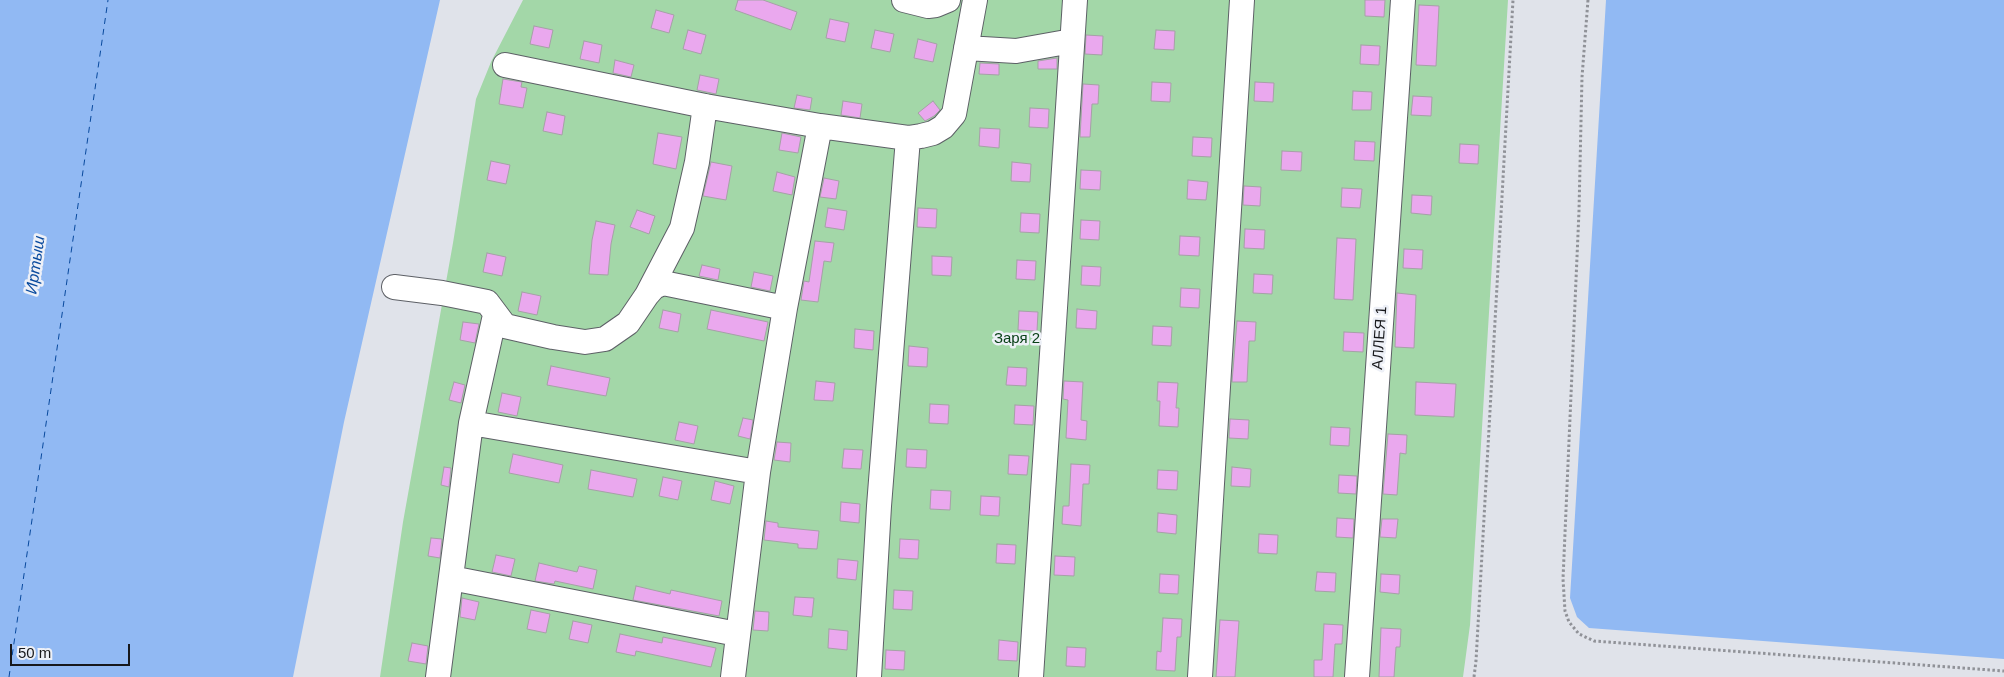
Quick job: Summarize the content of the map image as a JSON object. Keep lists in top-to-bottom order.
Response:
{
  "streets": {
    "lane": ["АЛЛЕЯ 1"]
  },
  "water": ["Иртыш"],
  "parks": ["Заря 2"],
  "scale_bar": "50 m"
}
